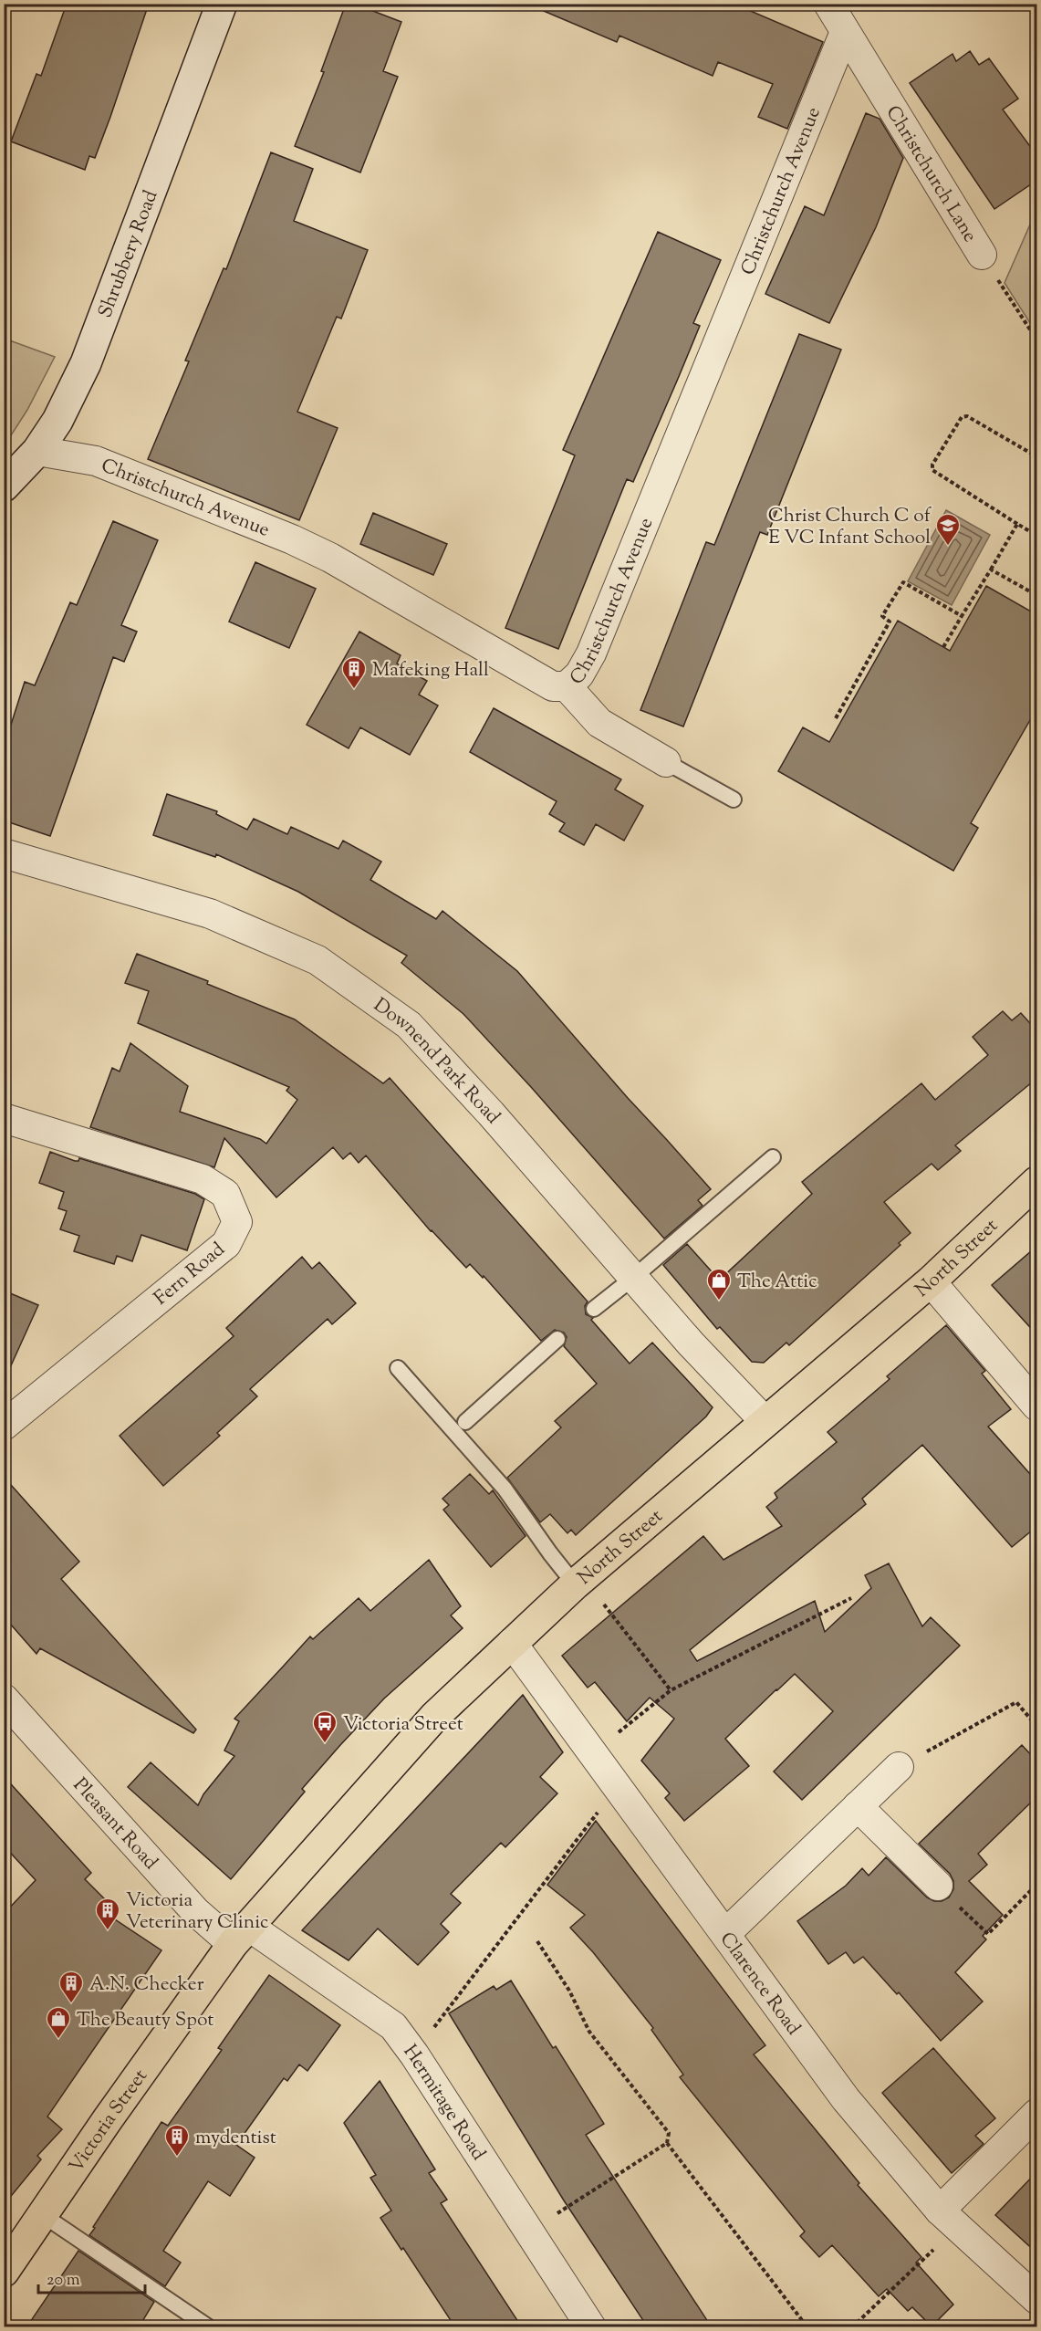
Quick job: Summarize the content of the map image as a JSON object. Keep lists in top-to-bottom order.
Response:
{
  "streets": {
    "main road": ["North Street", "Victoria Street"],
    "street": [
      "Christchurch Lane",
      "Christchurch Avenue",
      "Shrubbery Road",
      "Downend Park Road",
      "Fern Road",
      "Pleasant Road",
      "Clarence Road",
      "Hermitage Road"
    ]
  },
  "crossings": [
    ["Christchurch Lane", "Christchurch Avenue"],
    ["Christchurch Avenue", "Shrubbery Road"],
    ["Downend Park Road", "North Street"],
    ["North Street", "Pleasant Road"],
    ["North Street", "Clarence Road"],
    ["North Street", "Hermitage Road"],
    ["North Street", "Victoria Street"],
    ["Pleasant Road", "Hermitage Road"],
    ["Pleasant Road", "Victoria Street"],
    ["Hermitage Road", "Victoria Street"]
  ],
  "places": {
    "school or university": ["Christ Church C of E VC Infant School"],
    "building": [
      "Mafeking Hall",
      "Victoria Veterinary Clinic",
      "A.N. Checker",
      "mydentist"
    ],
    "shop": ["The Attic", "The Beauty Spot"],
    "bus stop": ["Victoria Street"]
  },
  "scale_bar": "20 m"
}
